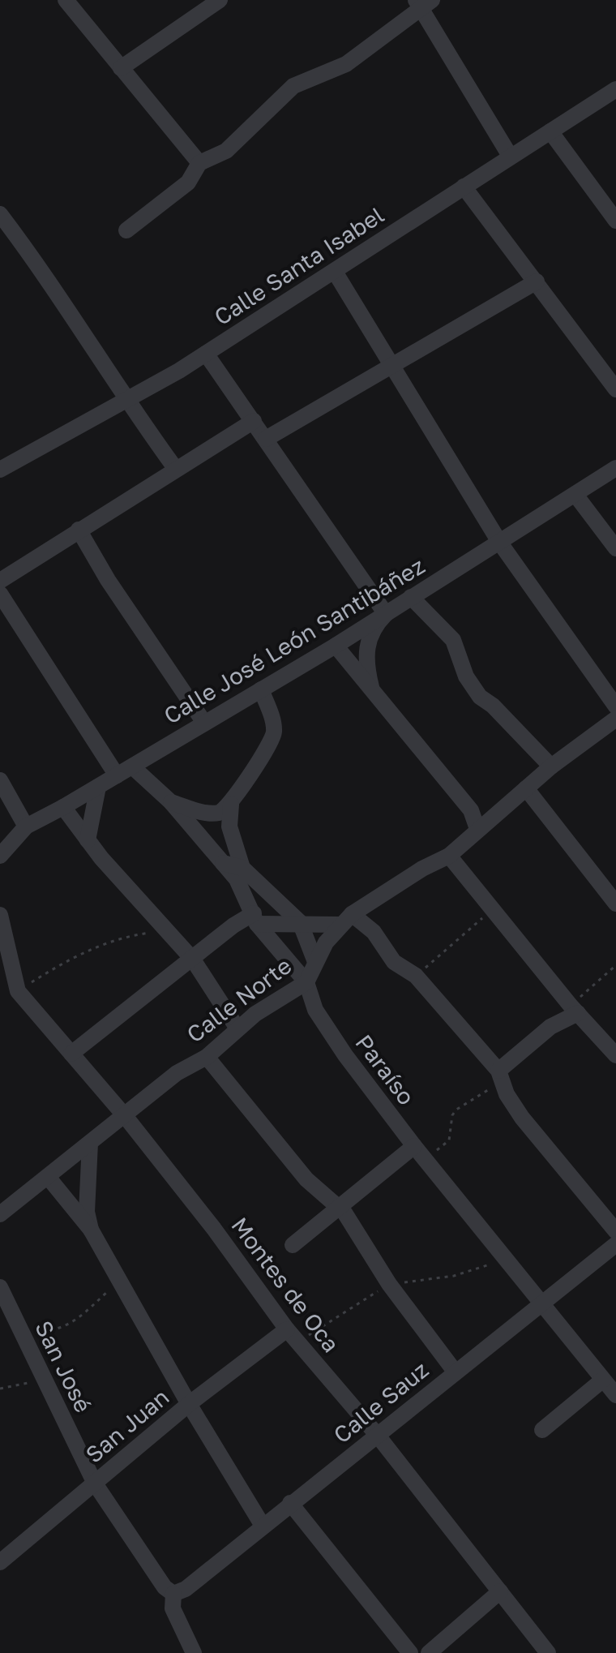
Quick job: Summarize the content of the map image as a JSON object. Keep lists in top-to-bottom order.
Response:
{
  "streets": {
    "street": [
      "Calle Santa Isabel",
      "Calle José León Santibáñez",
      "Calle Norte",
      "Paraíso",
      "Montes de Oca",
      "San José",
      "Calle Sauz",
      "San Juan"
    ]
  },
  "crossings": [
    ["Calle José León Santibáñez", "Paraíso"],
    ["Calle Norte", "Paraíso"],
    ["Calle Norte", "Montes de Oca"],
    ["Paraíso", "Calle Sauz"],
    ["Montes de Oca", "Calle Sauz"],
    ["Montes de Oca", "San Juan"],
    ["San José", "Calle Sauz"],
    ["San José", "San Juan"]
  ]
}
